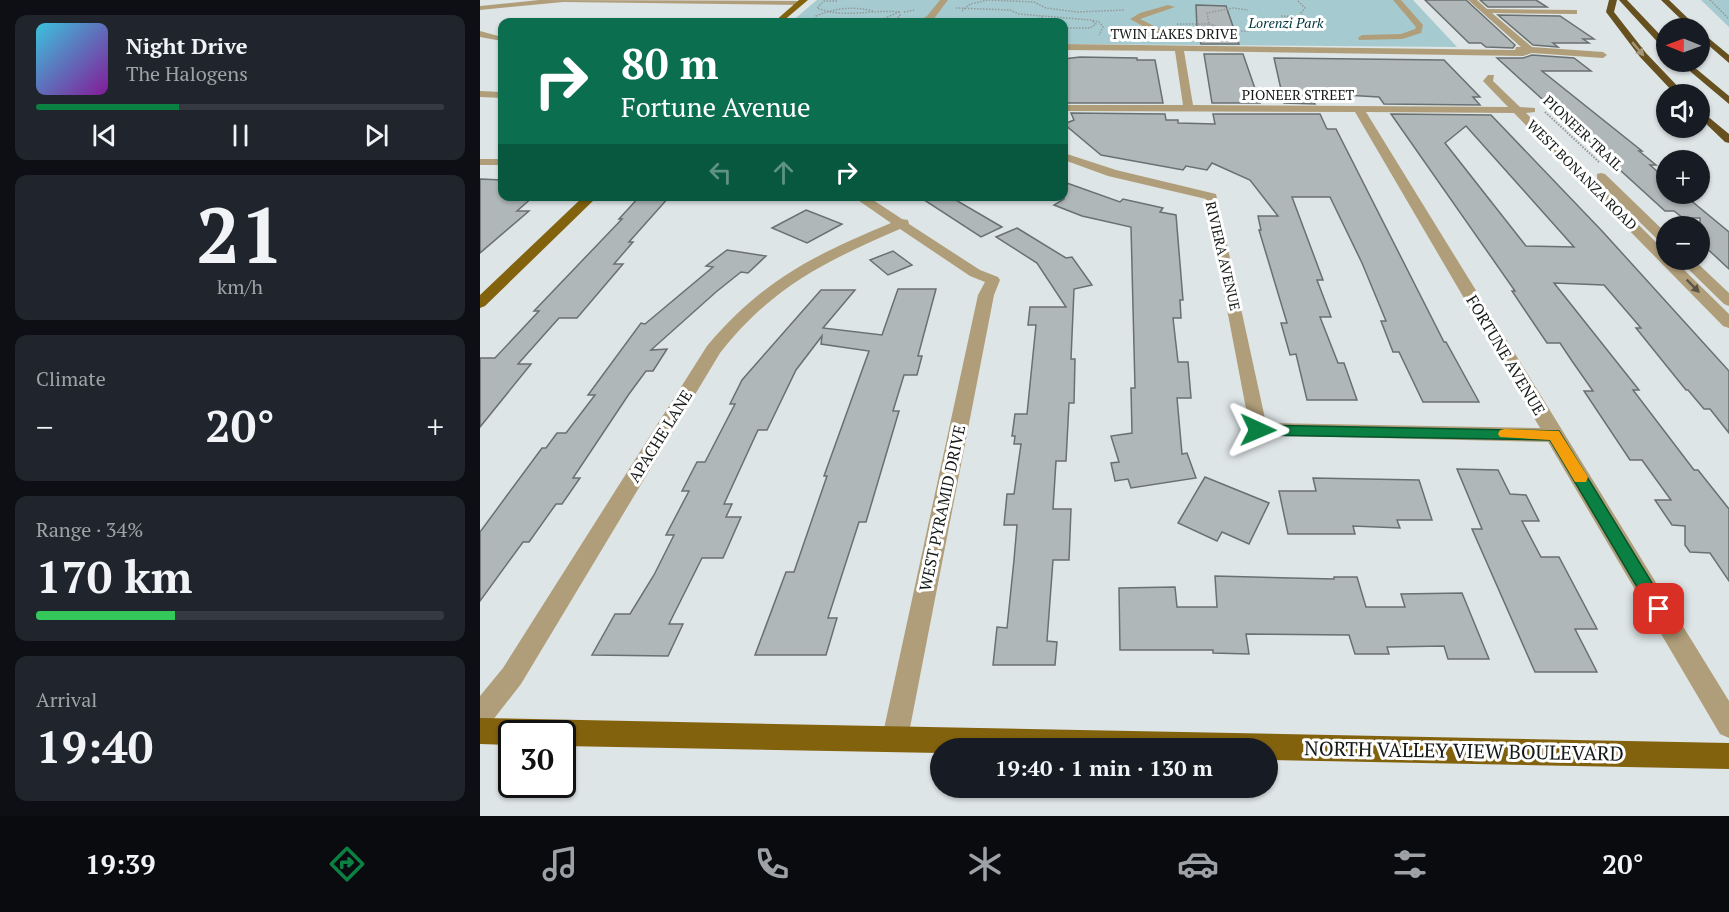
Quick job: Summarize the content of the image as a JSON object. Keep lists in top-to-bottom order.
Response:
{
  "streets": {
    "main road": ["NORTH VALLEY VIEW BOULEVARD"],
    "street": [
      "TWIN LAKES DRIVE",
      "PIONEER STREET",
      "WEST BONANZA ROAD",
      "RIVIERA AVENUE",
      "FORTUNE AVENUE",
      "APACHE LANE",
      "WEST PYRAMID DRIVE"
    ],
    "path": ["PIONEER TRAIL"]
  },
  "crossings": [
    ["TWIN LAKES DRIVE", "WEST BONANZA ROAD"],
    ["PIONEER STREET", "PIONEER TRAIL"],
    ["PIONEER STREET", "WEST BONANZA ROAD"],
    ["PIONEER STREET", "FORTUNE AVENUE"],
    ["PIONEER TRAIL", "WEST BONANZA ROAD"],
    ["RIVIERA AVENUE", "FORTUNE AVENUE"],
    ["APACHE LANE", "WEST PYRAMID DRIVE"],
    ["WEST PYRAMID DRIVE", "NORTH VALLEY VIEW BOULEVARD"]
  ],
  "parks": ["Lorenzi Park"],
  "north": "left",
  "page": {
    "map_buttons": ["+", "−"],
    "turn": ["80 m", "Fortune Avenue"],
    "song": ["Night Drive", "The Halogens"],
    "tile": [
      ["21", "km/h"],
      "Climate",
      ["Range · 34%", "170 km"],
      ["Arrival", "19:40"]
    ],
    "heat": ["−", "20°", "+"],
    "limit": "30",
    "trip": "19:40 · 1 min · 130 m",
    "tabs": ["19:39", "20°"]
  }
}
